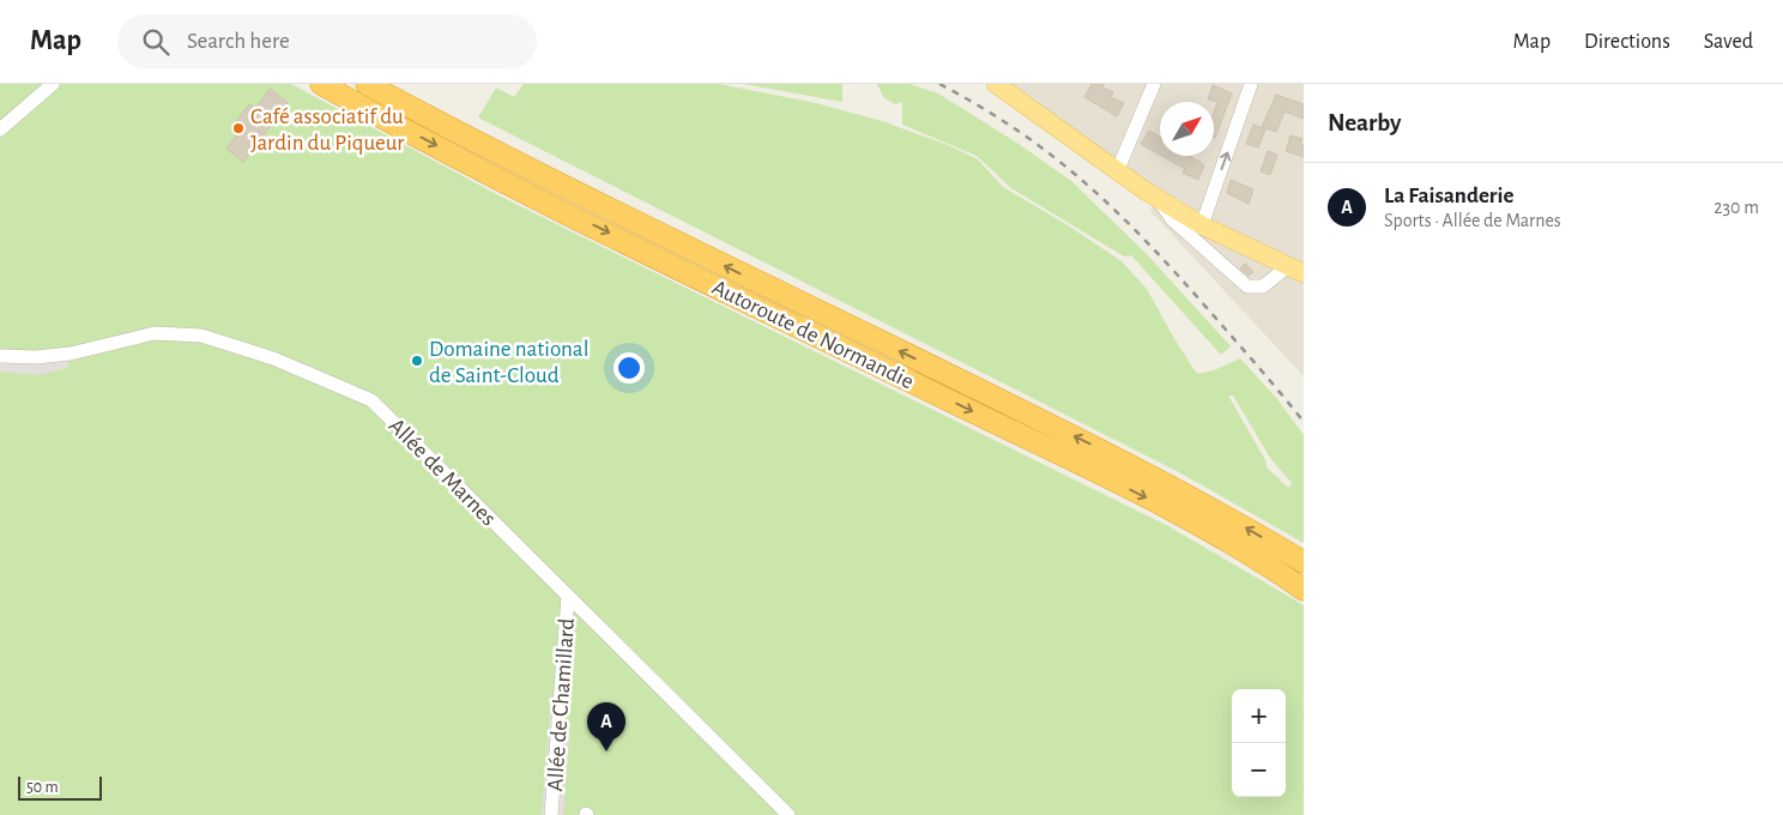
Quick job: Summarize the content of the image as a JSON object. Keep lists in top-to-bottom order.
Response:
{
  "streets": {
    "highway": ["Autoroute de Normandie"],
    "street": ["Allée de Marnes", "Allée de Chamillard"]
  },
  "crossings": [
    ["Allée de Marnes", "Allée de Chamillard"]
  ],
  "places": ["Café associatif du Jardin du Piqueur", "Domaine national de Saint-Cloud"],
  "scale_bar": "50 m",
  "north": "top right",
  "page": {
    "header": "Map",
    "search": "Search here",
    "nav": ["Map", "Directions", "Saved"],
    "heading": "Nearby",
    "list": [
      {
        "mark": "A",
        "name": "La Faisanderie",
        "note": "Sports · Allée de Marnes",
        "value": "230 m"
      }
    ],
    "map_buttons": ["+", "−"],
    "pins": "A",
    "scale": "50 m"
  }
}
